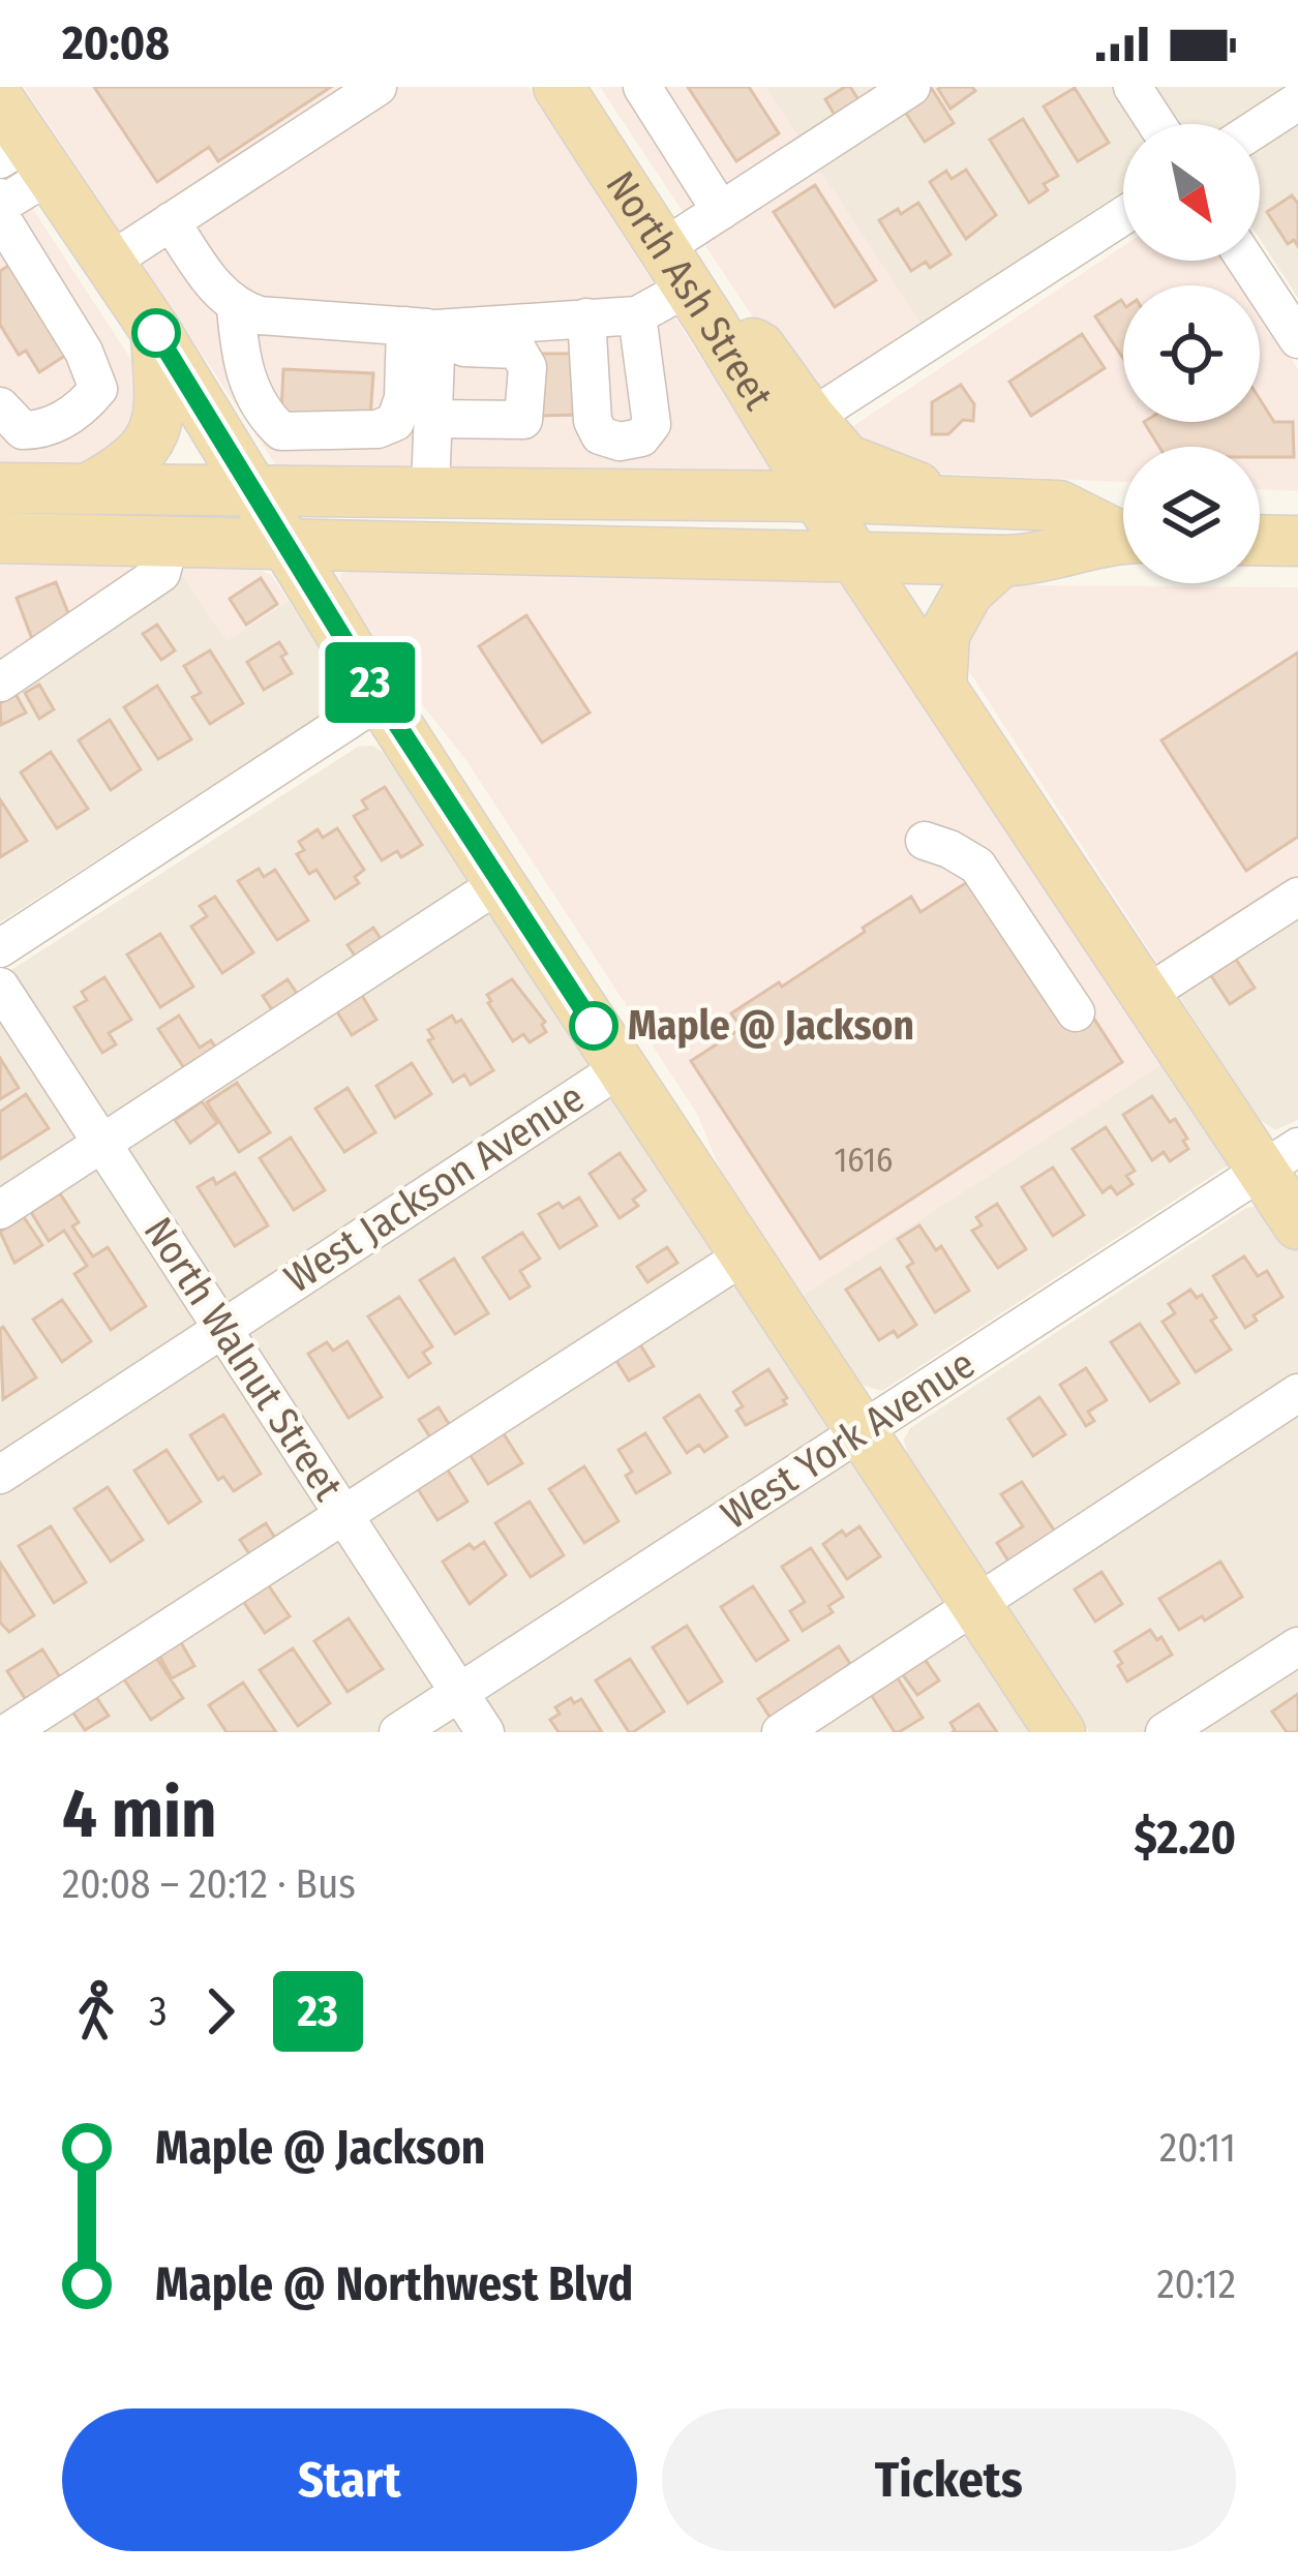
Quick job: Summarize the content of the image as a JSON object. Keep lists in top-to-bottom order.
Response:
{
  "streets": {
    "main road": ["North Ash Street"],
    "street": ["West Jackson Avenue", "North Walnut Street", "West York Avenue"]
  },
  "crossings": [
    ["North Ash Street", "West York Avenue"],
    ["West Jackson Avenue", "North Walnut Street"],
    ["North Walnut Street", "West York Avenue"]
  ],
  "places": ["Maple @ Jackson"],
  "lines": ["bus line 23"],
  "house_numbers": ["1616"],
  "north": "bottom right",
  "page": {
    "status": "20:08",
    "on_map": "23",
    "heading": ["4 min", "20:08 – 20:12 · Bus", "$2.20"],
    "legs": ["3", "23"],
    "list": [
      {
        "name": "Maple @ Jackson",
        "value": "20:11"
      },
      {
        "name": "Maple @ Northwest Blvd",
        "value": "20:12"
      }
    ],
    "buttons": ["Start", "Tickets"]
  }
}
